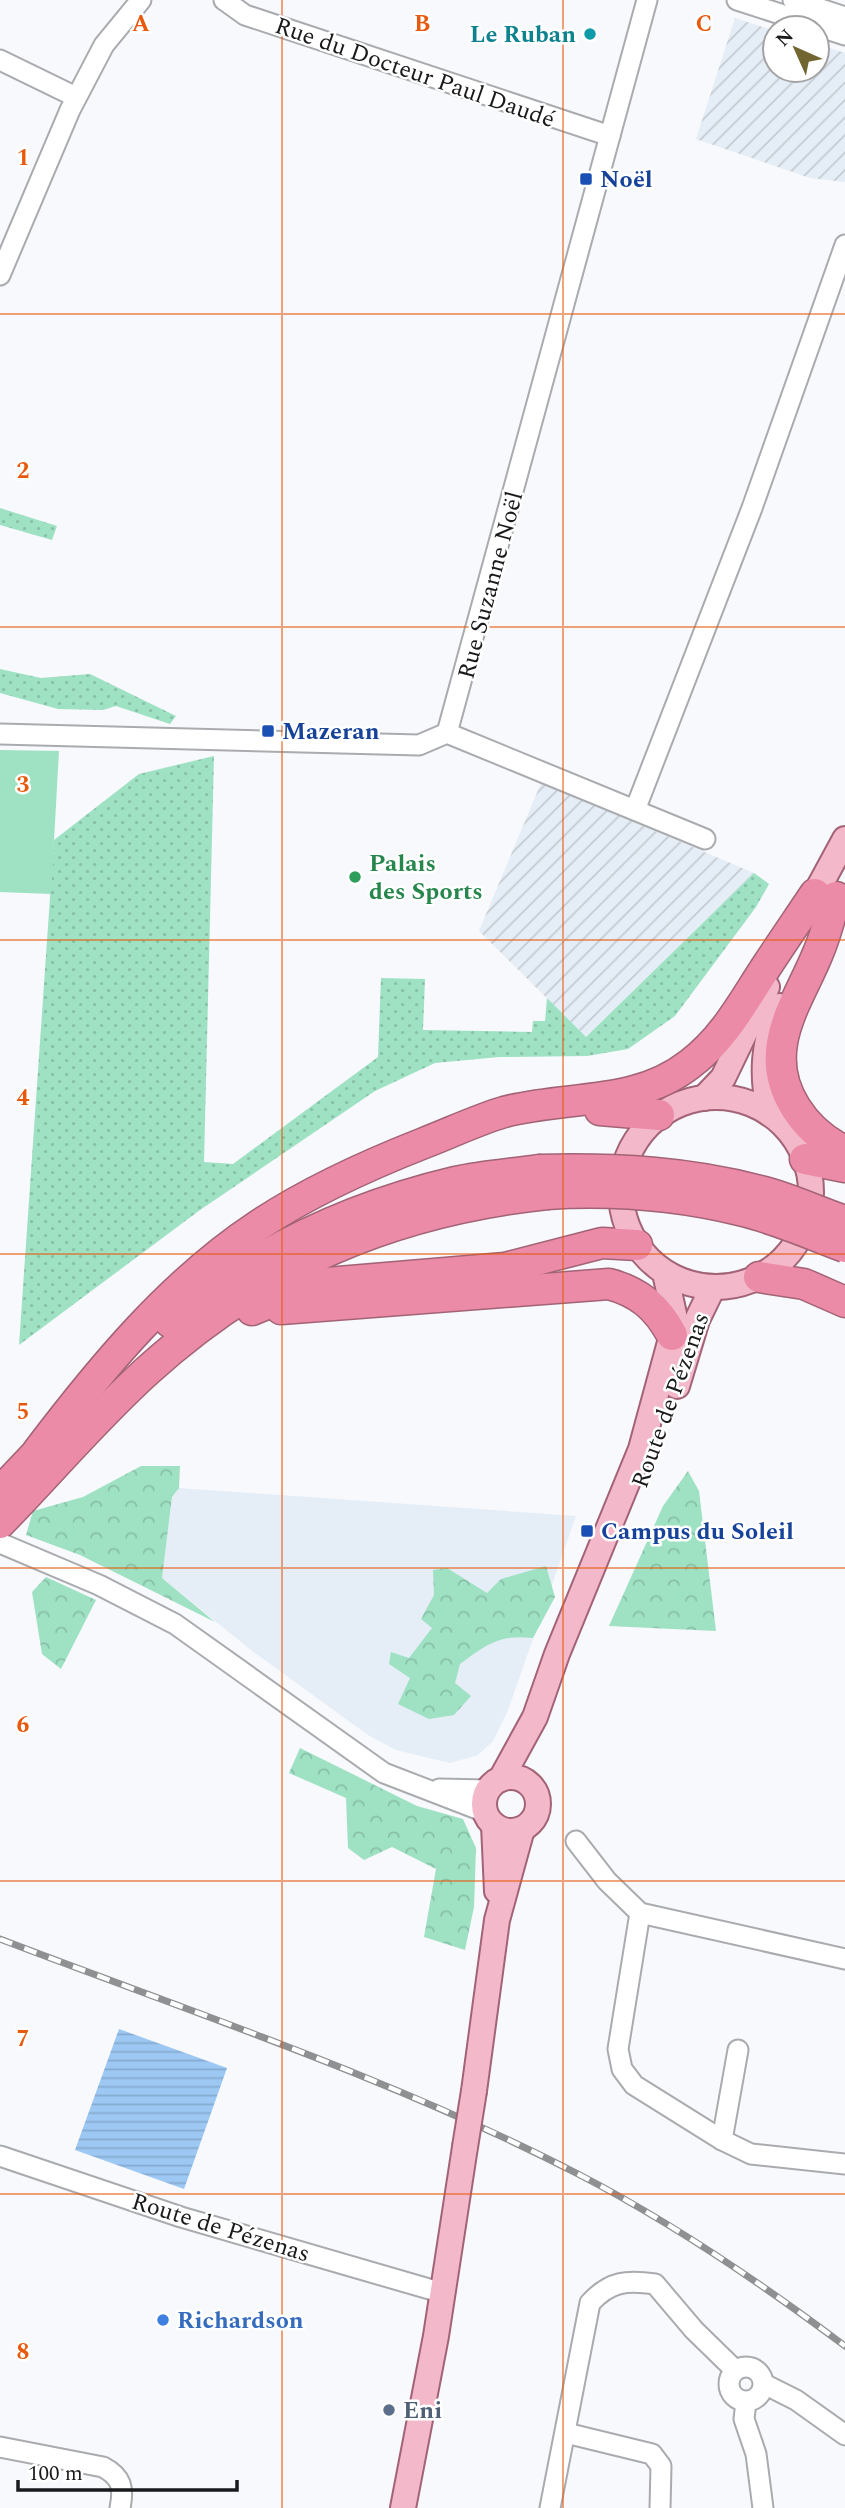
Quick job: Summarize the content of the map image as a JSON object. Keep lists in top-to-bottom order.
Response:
{
  "streets": {
    "main road": ["Route de Pézenas"],
    "street": ["Rue du Docteur Paul Daudé", "Rue Suzanne Noël"]
  },
  "crossings": [
    ["Rue du Docteur Paul Daudé", "Rue Suzanne Noël"]
  ],
  "places": {
    "other": [
      "Le Ruban",
      "Palais des Sports",
      "Richardson",
      "Eni"
    ],
    "transit": ["Noël", "Mazeran", "Campus du Soleil"]
  },
  "scale_bar": "100 m",
  "north": "top left",
  "grid": {
    "columns": ["A", "B", "C"],
    "rows": [
      "1",
      "2",
      "3",
      "4",
      "5",
      "6",
      "7",
      "8"
    ]
  }
}
